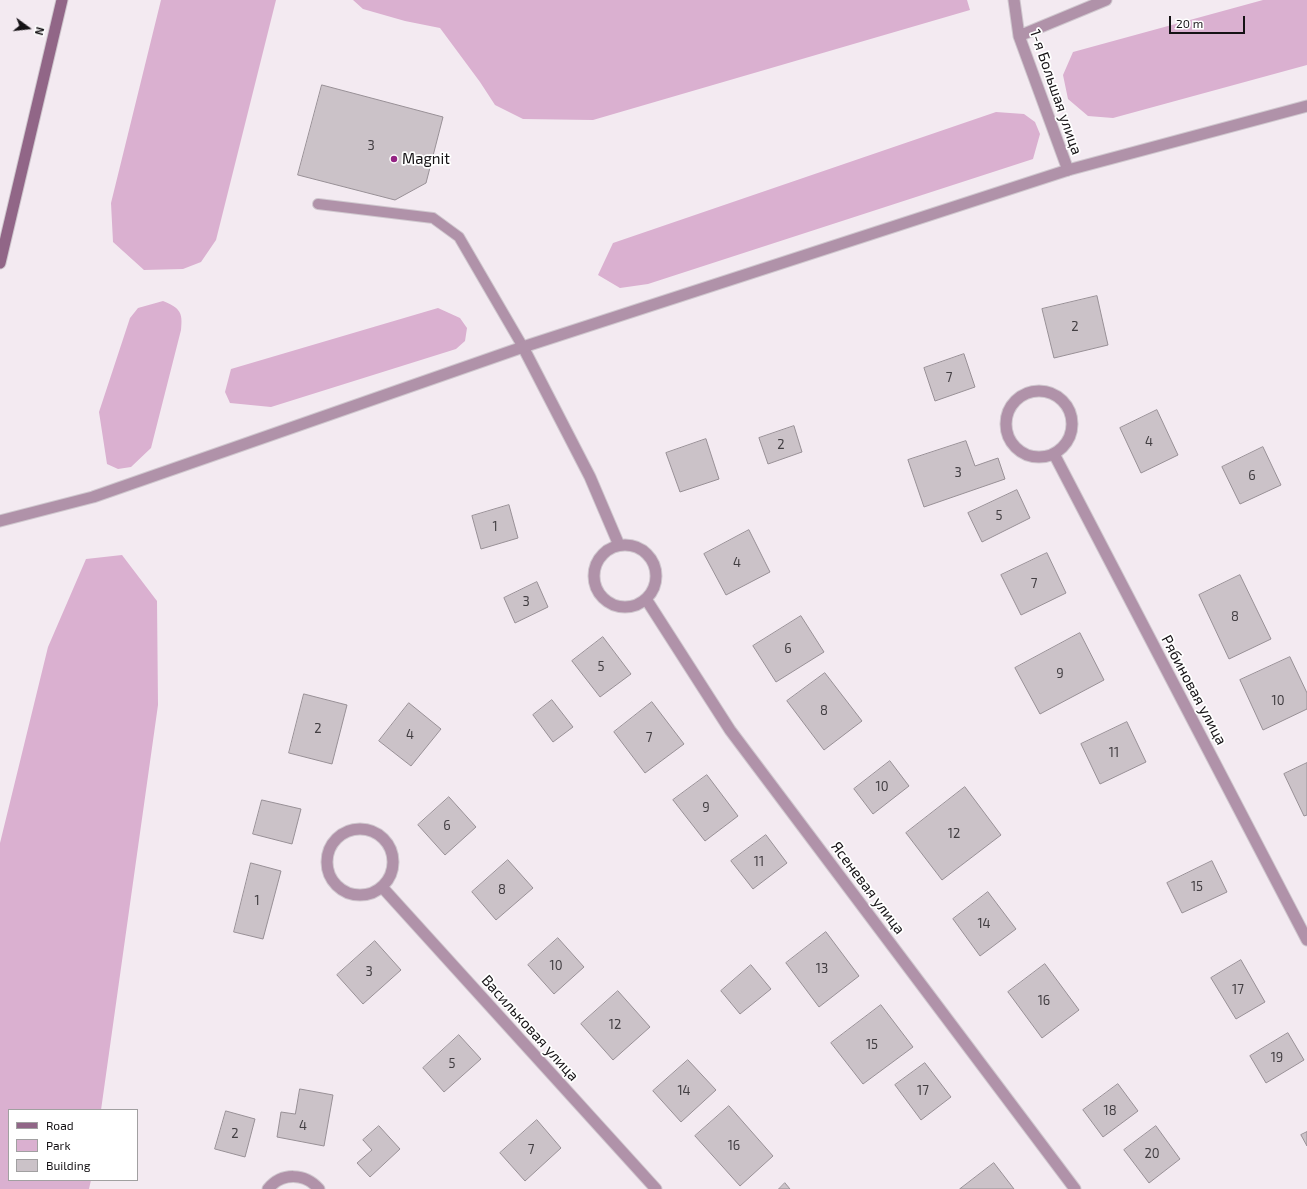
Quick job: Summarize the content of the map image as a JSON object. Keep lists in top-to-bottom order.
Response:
{
  "streets": {
    "street": [
      "1-я Большая улица",
      "Рябиновая улица",
      "Ясеневая улица",
      "Васильковая улица"
    ]
  },
  "places": ["Magnit"],
  "house_numbers": [
    "3",
    "2",
    "7",
    "4",
    "2",
    "3",
    "6",
    "5",
    "1",
    "4",
    "7",
    "3",
    "8",
    "6",
    "5",
    "9",
    "10",
    "8",
    "2",
    "4",
    "7",
    "11",
    "10",
    "9",
    "6",
    "12",
    "11",
    "15",
    "8",
    "1",
    "14",
    "10",
    "13",
    "3",
    "17",
    "16",
    "12",
    "15",
    "19",
    "5",
    "14",
    "17",
    "18",
    "4",
    "2",
    "16",
    "7",
    "20"
  ],
  "legend": ["Road", "Park", "Building"],
  "scale_bar": "20 m",
  "north": "right"
}
